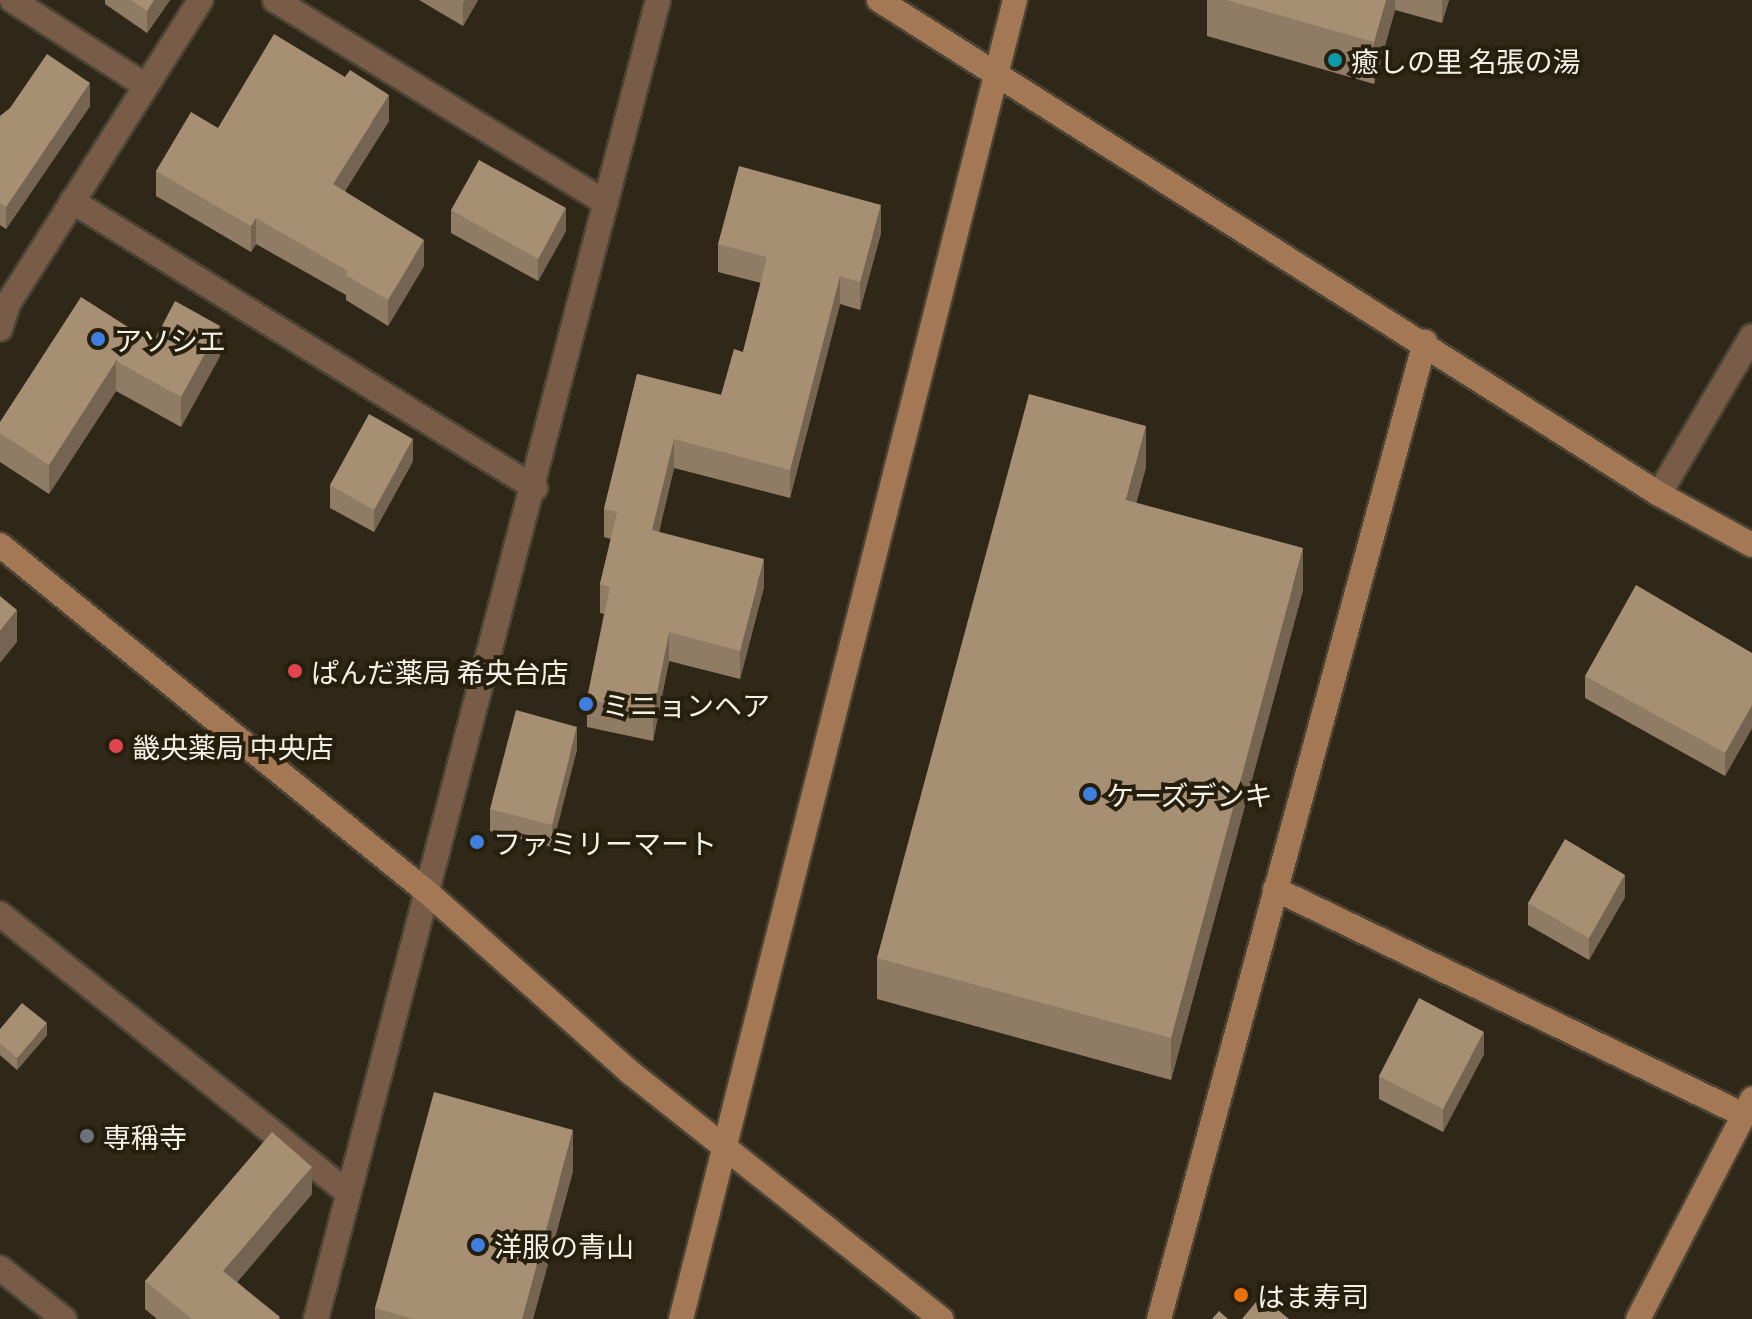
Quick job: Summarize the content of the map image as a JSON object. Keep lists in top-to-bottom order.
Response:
{
  "places": [
    "癒しの里 名張の湯",
    "アソシエ",
    "ぱんだ薬局 希央台店",
    "ミニョンヘア",
    "畿央薬局 中央店",
    "ケーズデンキ",
    "ファミリーマート",
    "専稱寺",
    "洋服の青山",
    "はま寿司"
  ]
}
